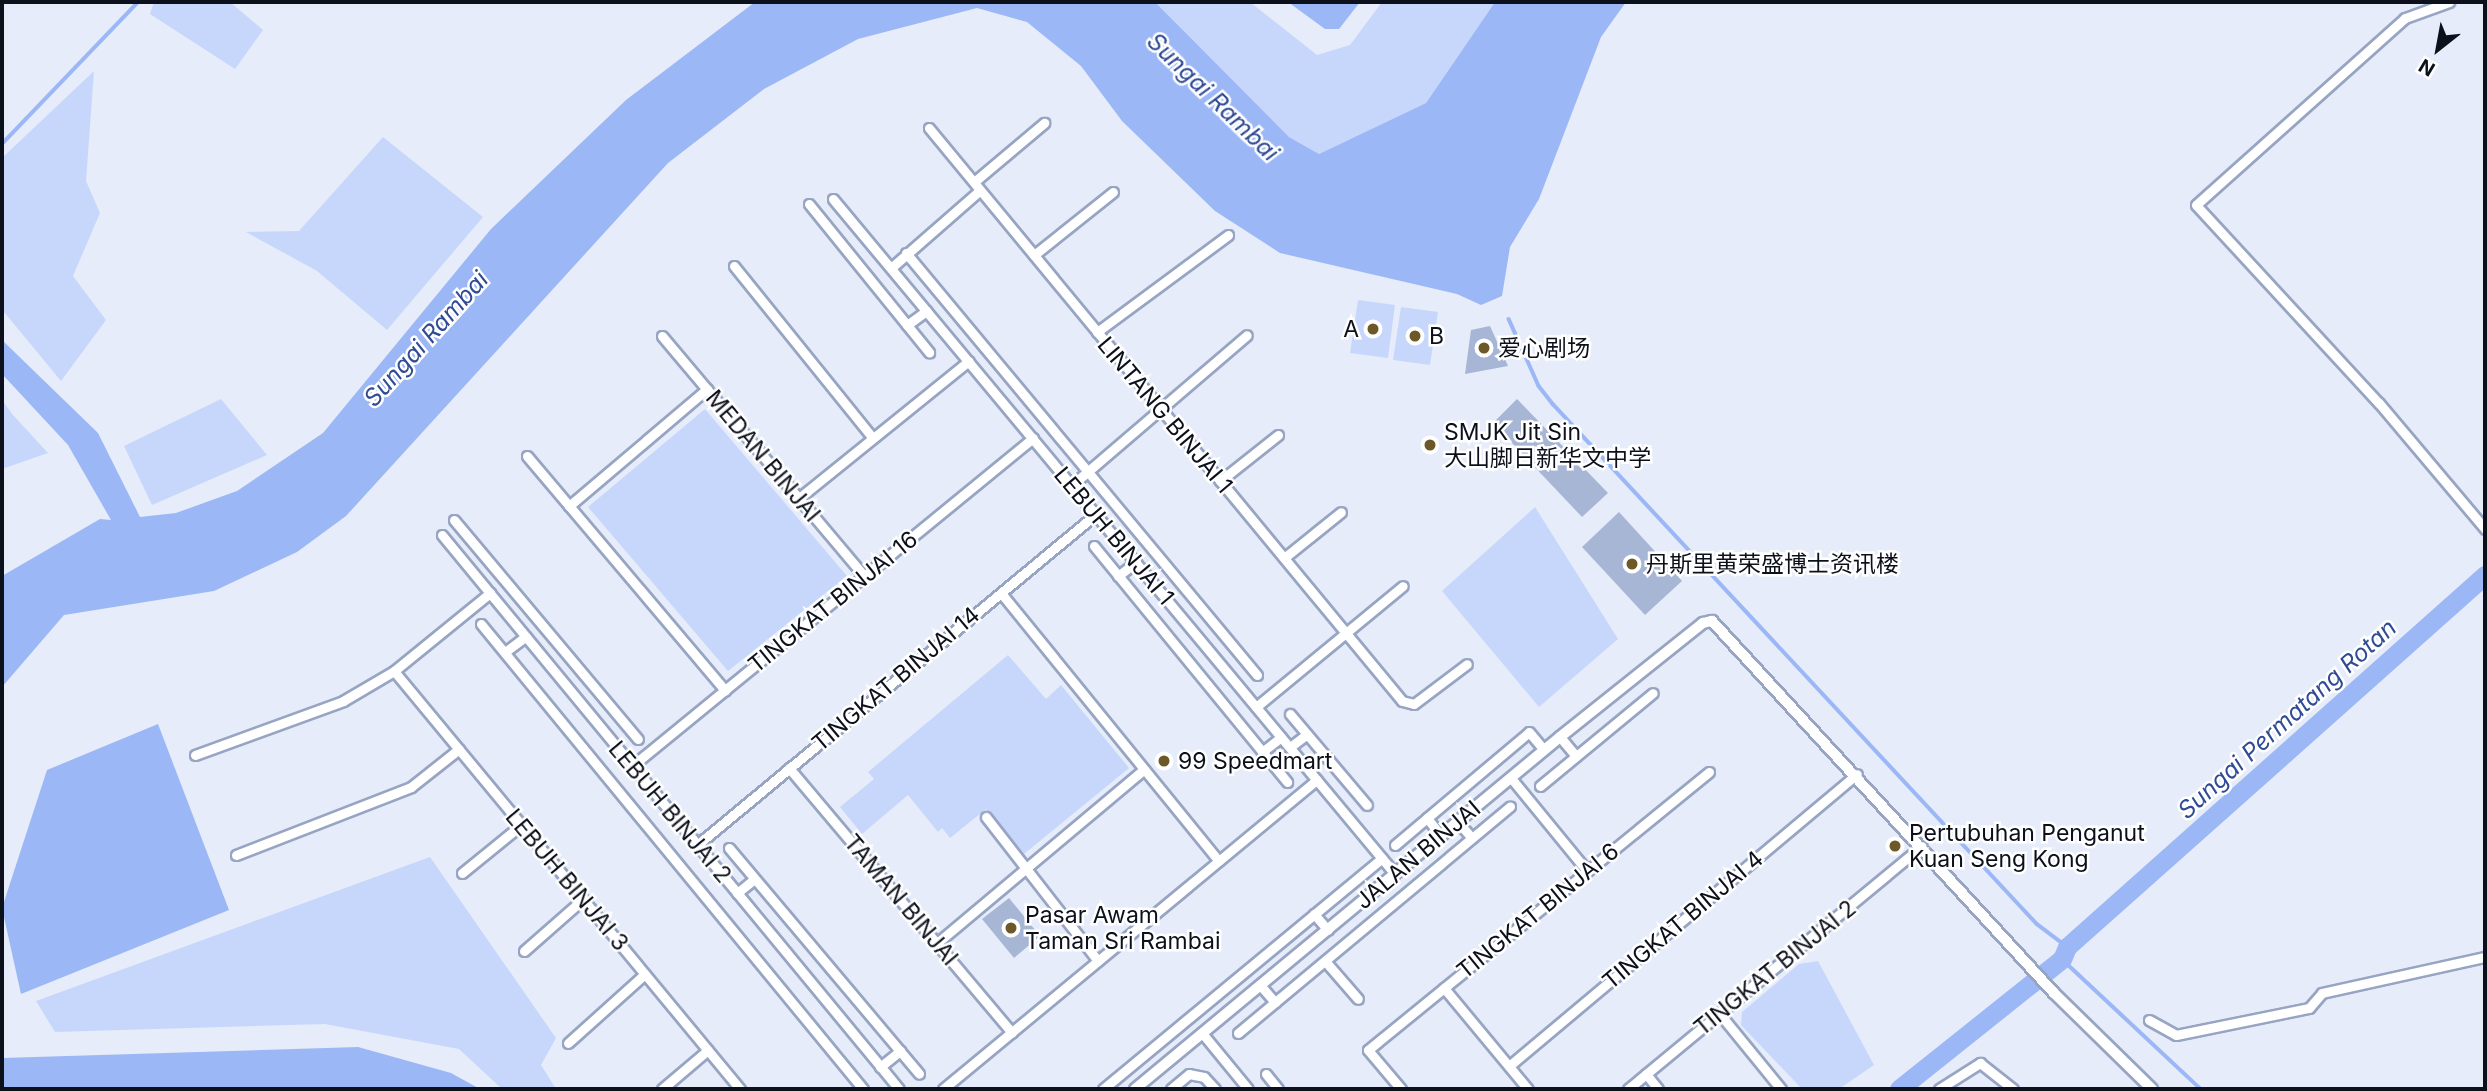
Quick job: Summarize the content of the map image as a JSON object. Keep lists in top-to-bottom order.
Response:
{
  "streets": {
    "street": [
      "LINTANG BINJAI 1",
      "MEDAN BINJAI",
      "LEBUH BINJAI 1",
      "TINGKAT BINJAI 16",
      "TINGKAT BINJAI 14",
      "LEBUH BINJAI 2",
      "JALAN BINJAI",
      "LEBUH BINJAI 3",
      "TAMAN BINJAI",
      "TINGKAT BINJAI 6",
      "TINGKAT BINJAI 4",
      "TINGKAT BINJAI 2"
    ]
  },
  "crossings": [
    ["MEDAN BINJAI", "TINGKAT BINJAI 16"],
    ["LEBUH BINJAI 1", "TINGKAT BINJAI 16"],
    ["LEBUH BINJAI 1", "TINGKAT BINJAI 14"],
    ["LEBUH BINJAI 1", "JALAN BINJAI"],
    ["TINGKAT BINJAI 16", "LEBUH BINJAI 2"],
    ["TINGKAT BINJAI 14", "LEBUH BINJAI 2"],
    ["TINGKAT BINJAI 14", "TAMAN BINJAI"],
    ["JALAN BINJAI", "TINGKAT BINJAI 4"]
  ],
  "water": ["Sungai Rambai", "Sungai Permatang Rotan"],
  "places": [
    "A",
    "B",
    "爱心剧场",
    "SMJK Jit Sin 大山脚日新华文中学",
    "丹斯里黄荣盛博士资讯楼",
    "99 Speedmart",
    "Pertubuhan Penganut Kuan Seng Kong",
    "Pasar Awam Taman Sri Rambai"
  ],
  "north": "bottom left"
}
